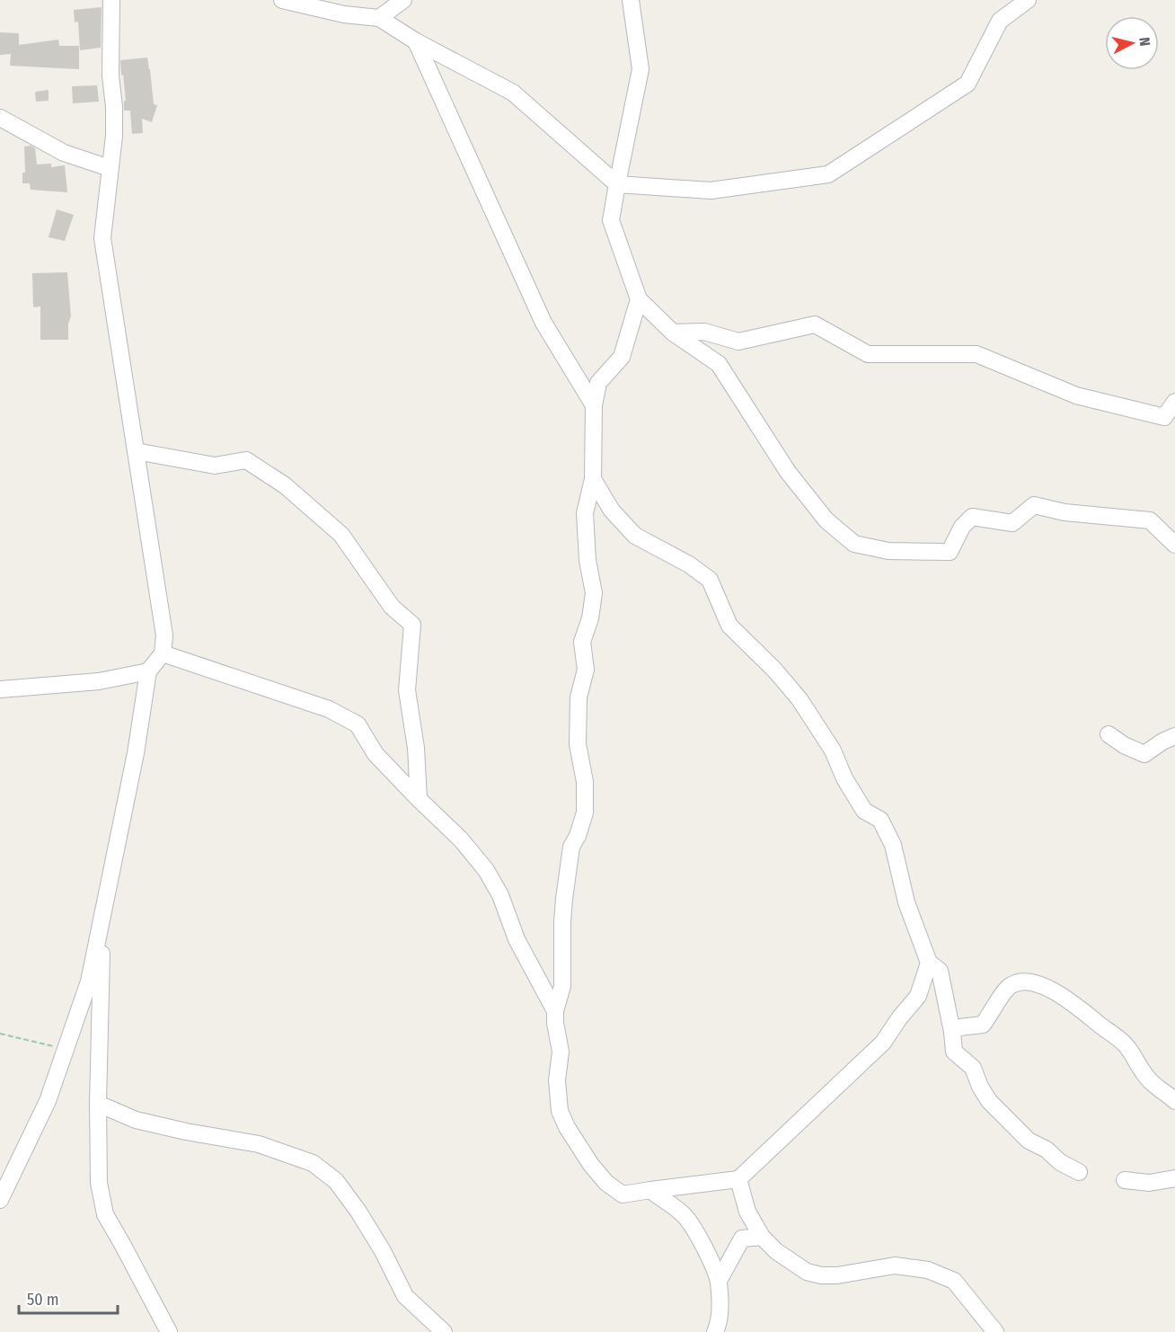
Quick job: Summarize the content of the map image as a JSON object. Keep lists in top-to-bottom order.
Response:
{
  "scale_bar": "50 m",
  "north": "right"
}
